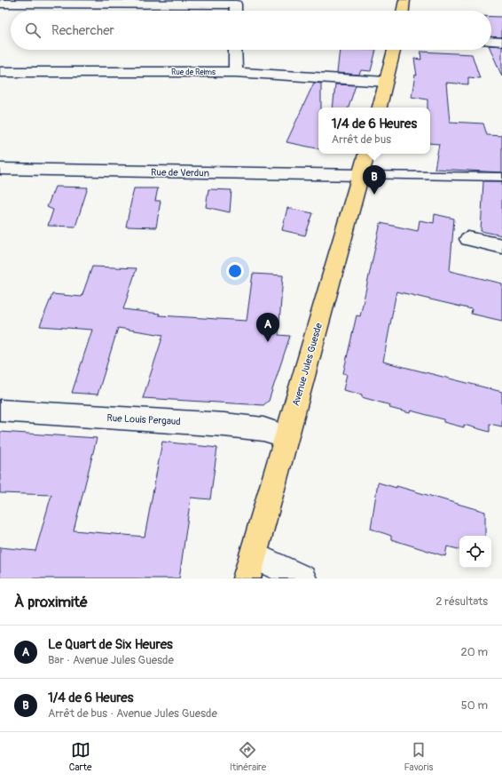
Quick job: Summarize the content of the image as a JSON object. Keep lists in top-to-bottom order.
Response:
{
  "streets": {
    "main road": ["Avenue Jules Guesde"],
    "street": ["Rue de Reims", "Rue de Verdun", "Rue Louis Pergaud"]
  },
  "crossings": [
    ["Rue de Verdun", "Avenue Jules Guesde"],
    ["Avenue Jules Guesde", "Rue Louis Pergaud"]
  ],
  "page": {
    "search": "Rechercher",
    "popup": ["1/4 de 6 Heures", "Arrêt de bus"],
    "pins": ["B", "A"],
    "heading": ["À proximité", "2 résultats"],
    "list": [
      {
        "mark": "A",
        "name": "Le Quart de Six Heures",
        "note": "Bar · Avenue Jules Guesde",
        "value": "20 m"
      },
      {
        "mark": "B",
        "name": "1/4 de 6 Heures",
        "note": "Arrêt de bus · Avenue Jules Guesde",
        "value": "50 m"
      }
    ],
    "nav": ["Carte", "Itinéraire", "Favoris"]
  }
}
